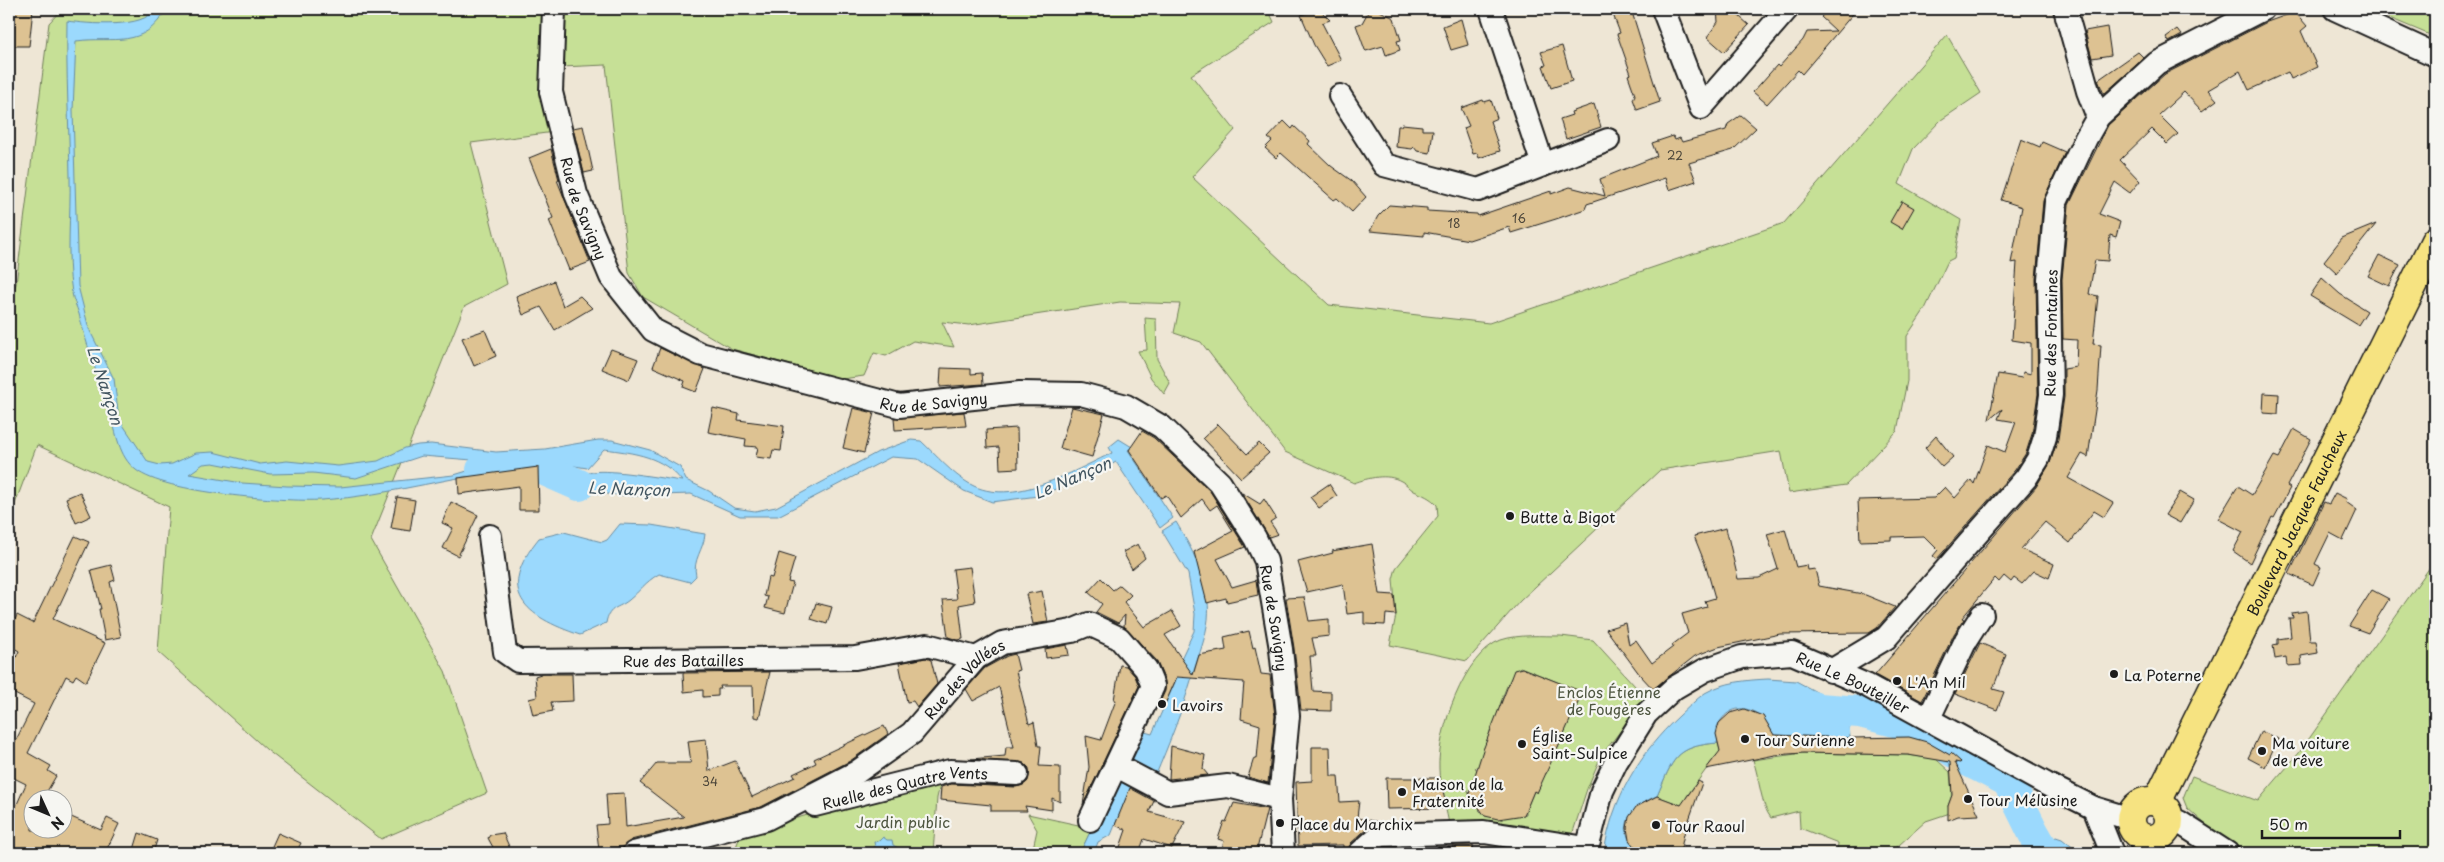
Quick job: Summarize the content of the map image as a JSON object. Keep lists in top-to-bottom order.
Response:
{
  "streets": {
    "main road": ["Boulevard Jacques Faucheux"],
    "street": [
      "Rue de Savigny",
      "Rue des Fontaines",
      "Rue des Batailles",
      "Rue des Vallées",
      "Rue Le Bouteiller",
      "Ruelle des Quatre Vents"
    ]
  },
  "crossings": [
    ["Rue des Fontaines", "Rue Le Bouteiller"],
    ["Rue des Batailles", "Rue des Vallées"],
    ["Rue des Vallées", "Ruelle des Quatre Vents"]
  ],
  "water": ["Le Nançon"],
  "parks": ["Enclos Étienne de Fougères", "Jardin public"],
  "places": [
    "Butte à Bigot",
    "La Poterne",
    "L'An Mil",
    "Lavoirs",
    "Tour Surienne",
    "Église Saint-Sulpice",
    "Ma voiture de rêve",
    "Maison de la Fraternité",
    "Tour Mélusine",
    "Place du Marchix",
    "Tour Raoul"
  ],
  "house_numbers": [
    "22",
    "16",
    "18",
    "34"
  ],
  "scale_bar": "50 m",
  "north": "bottom right"
}
